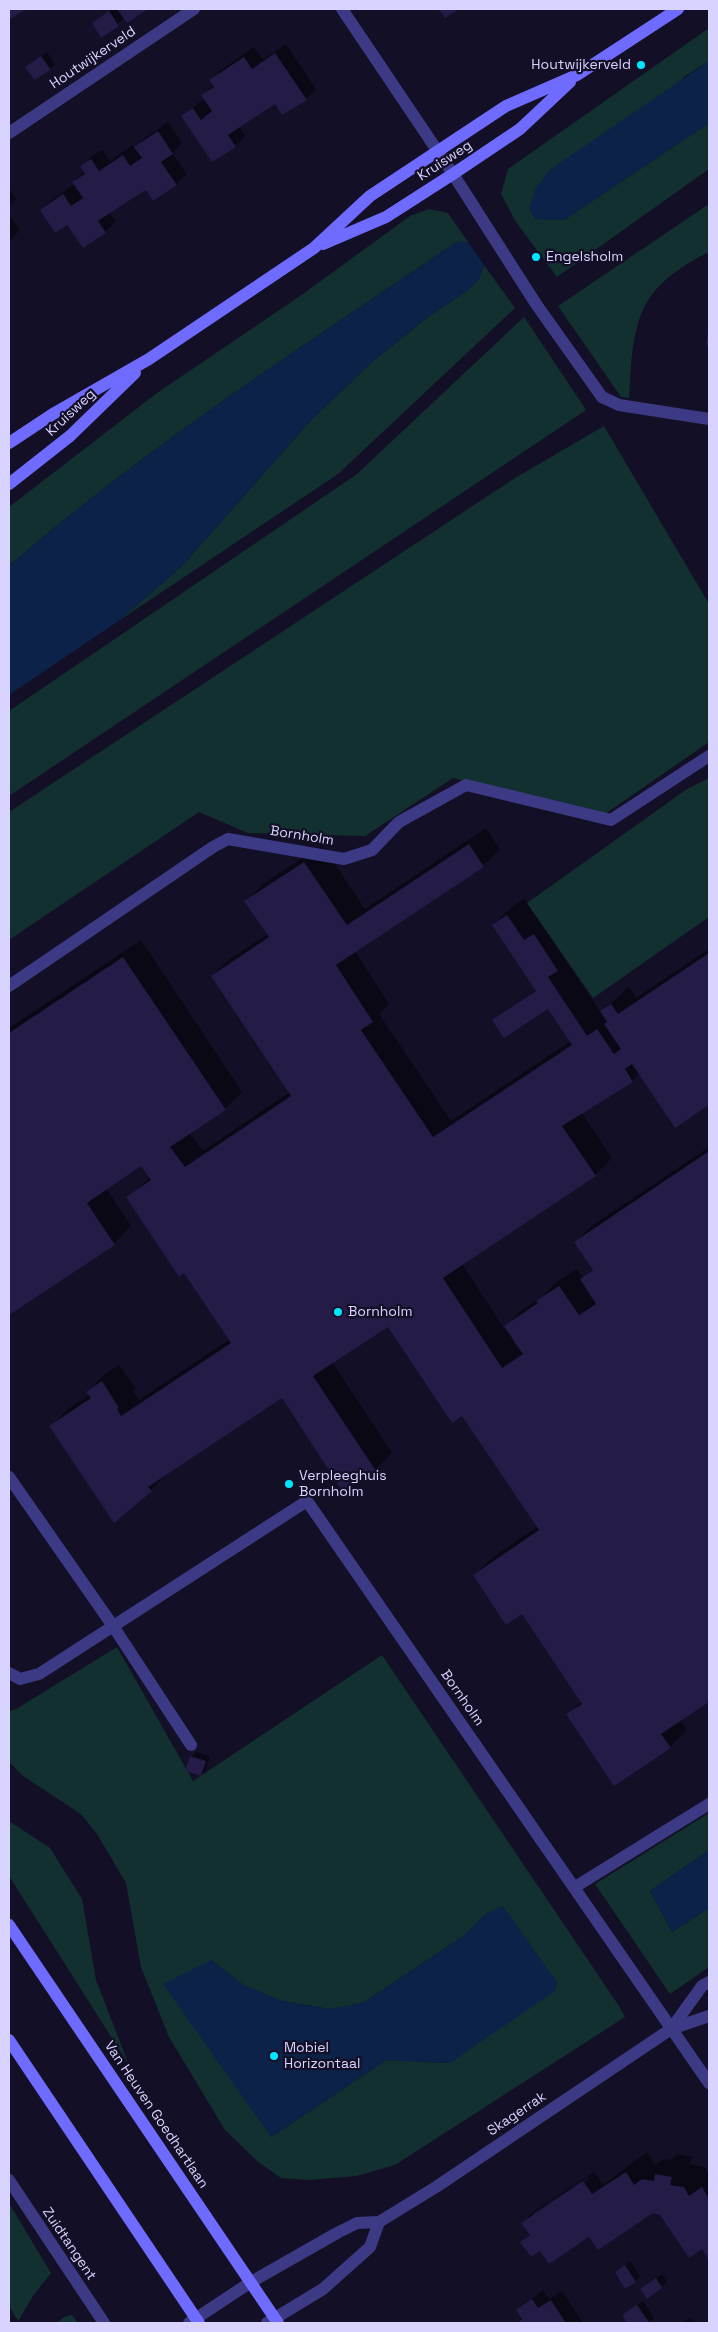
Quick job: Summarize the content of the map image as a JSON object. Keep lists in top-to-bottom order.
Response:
{
  "streets": {
    "street": [
      "Houtwijkerveld",
      "Kruisweg",
      "Bornholm",
      "Skagerrak",
      "Van Heuven Goedhartlaan",
      "Zuidtangent"
    ]
  },
  "crossings": [
    ["Bornholm", "Skagerrak"],
    ["Skagerrak", "Van Heuven Goedhartlaan"]
  ],
  "places": [
    "Houtwijkerveld",
    "Engelsholm",
    "Bornholm",
    "Verpleeghuis Bornholm",
    "Mobiel Horizontaal"
  ]
}
